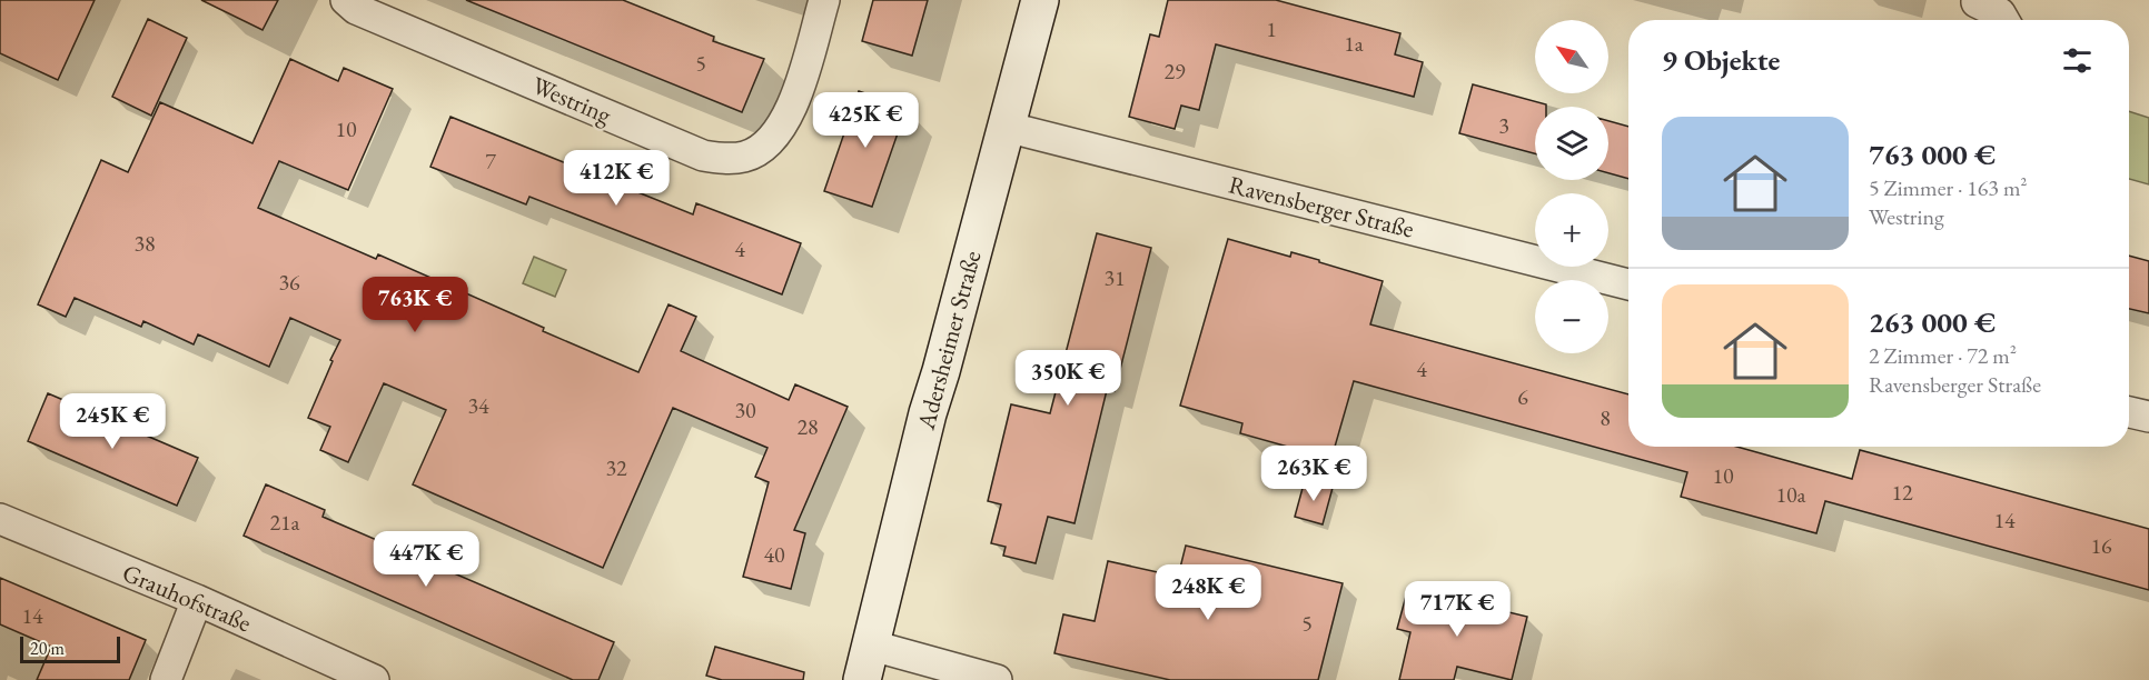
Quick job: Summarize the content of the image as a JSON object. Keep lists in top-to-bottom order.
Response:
{
  "streets": {
    "main road": ["Adersheimer Straße"],
    "street": ["Westring", "Ravensberger Straße", "Grauhofstraße"]
  },
  "crossings": [
    ["Ravensberger Straße", "Adersheimer Straße"]
  ],
  "house_numbers": [
    "1",
    "1a",
    "5",
    "29",
    "3",
    "10",
    "7",
    "38",
    "4",
    "31",
    "36",
    "4",
    "6",
    "34",
    "30",
    "8",
    "28",
    "32",
    "10",
    "12",
    "10a",
    "14",
    "21a",
    "16",
    "40",
    "14",
    "5"
  ],
  "scale_bar": "20 m",
  "north": "top left",
  "page": {
    "map_buttons": ["+", "−"],
    "heading": "9 Objekte",
    "price": [
      "425K €",
      "412K €",
      "763K €",
      "350K €",
      "245K €",
      "263K €",
      "447K €",
      "248K €",
      "717K €"
    ],
    "list": [
      {
        "name": "763 000 €",
        "note": "5 Zimmer · 163 m² · Westring"
      },
      {
        "name": "263 000 €",
        "note": "2 Zimmer · 72 m² · Ravensberger Straße"
      }
    ],
    "scale": "20 m"
  }
}
